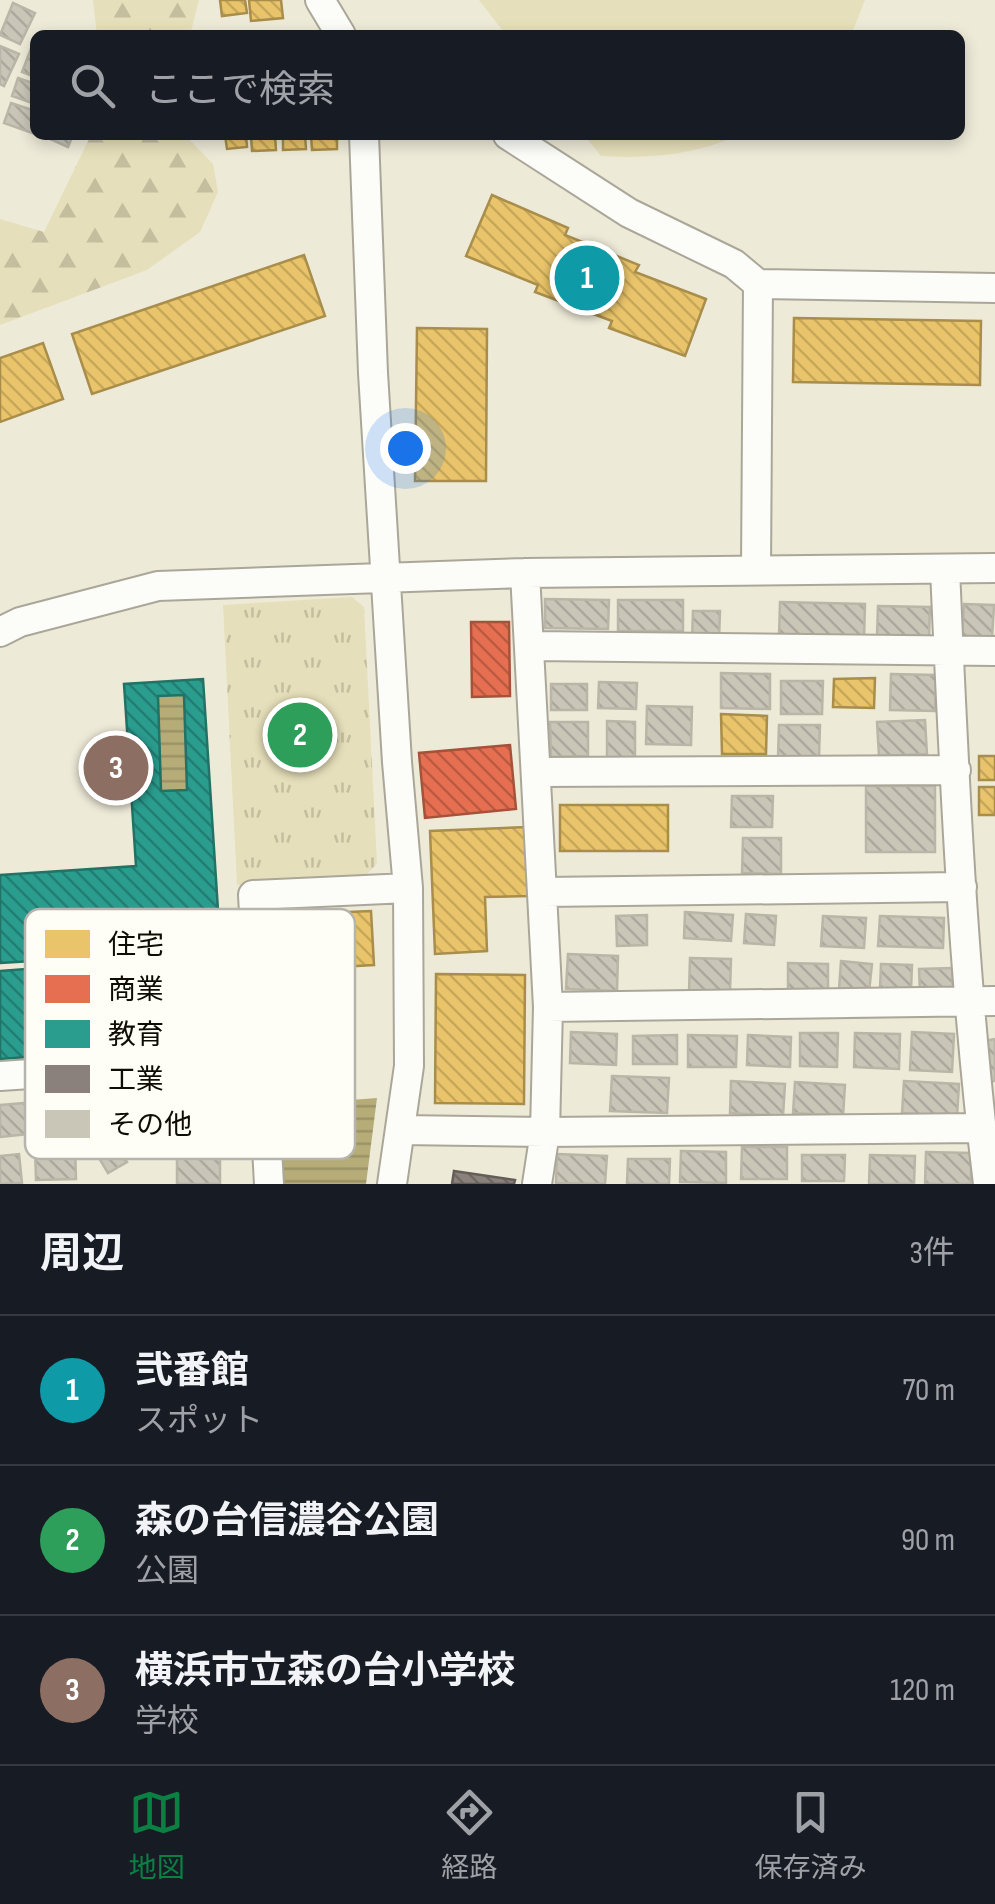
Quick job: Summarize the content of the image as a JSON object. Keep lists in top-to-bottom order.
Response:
{
  "legend": [
    "住宅",
    "商業",
    "教育",
    "工業",
    "その他"
  ],
  "page": {
    "search": "ここで検索",
    "pins": ["1", "2", "3"],
    "heading": ["周辺", "3件"],
    "list": [
      {
        "mark": "1",
        "name": "弐番館",
        "note": "スポット",
        "value": "70 m"
      },
      {
        "mark": "2",
        "name": "森の台信濃谷公園",
        "note": "公園",
        "value": "90 m"
      },
      {
        "mark": "3",
        "name": "横浜市立森の台小学校",
        "note": "学校",
        "value": "120 m"
      }
    ],
    "nav": ["地図", "経路", "保存済み"]
  }
}
